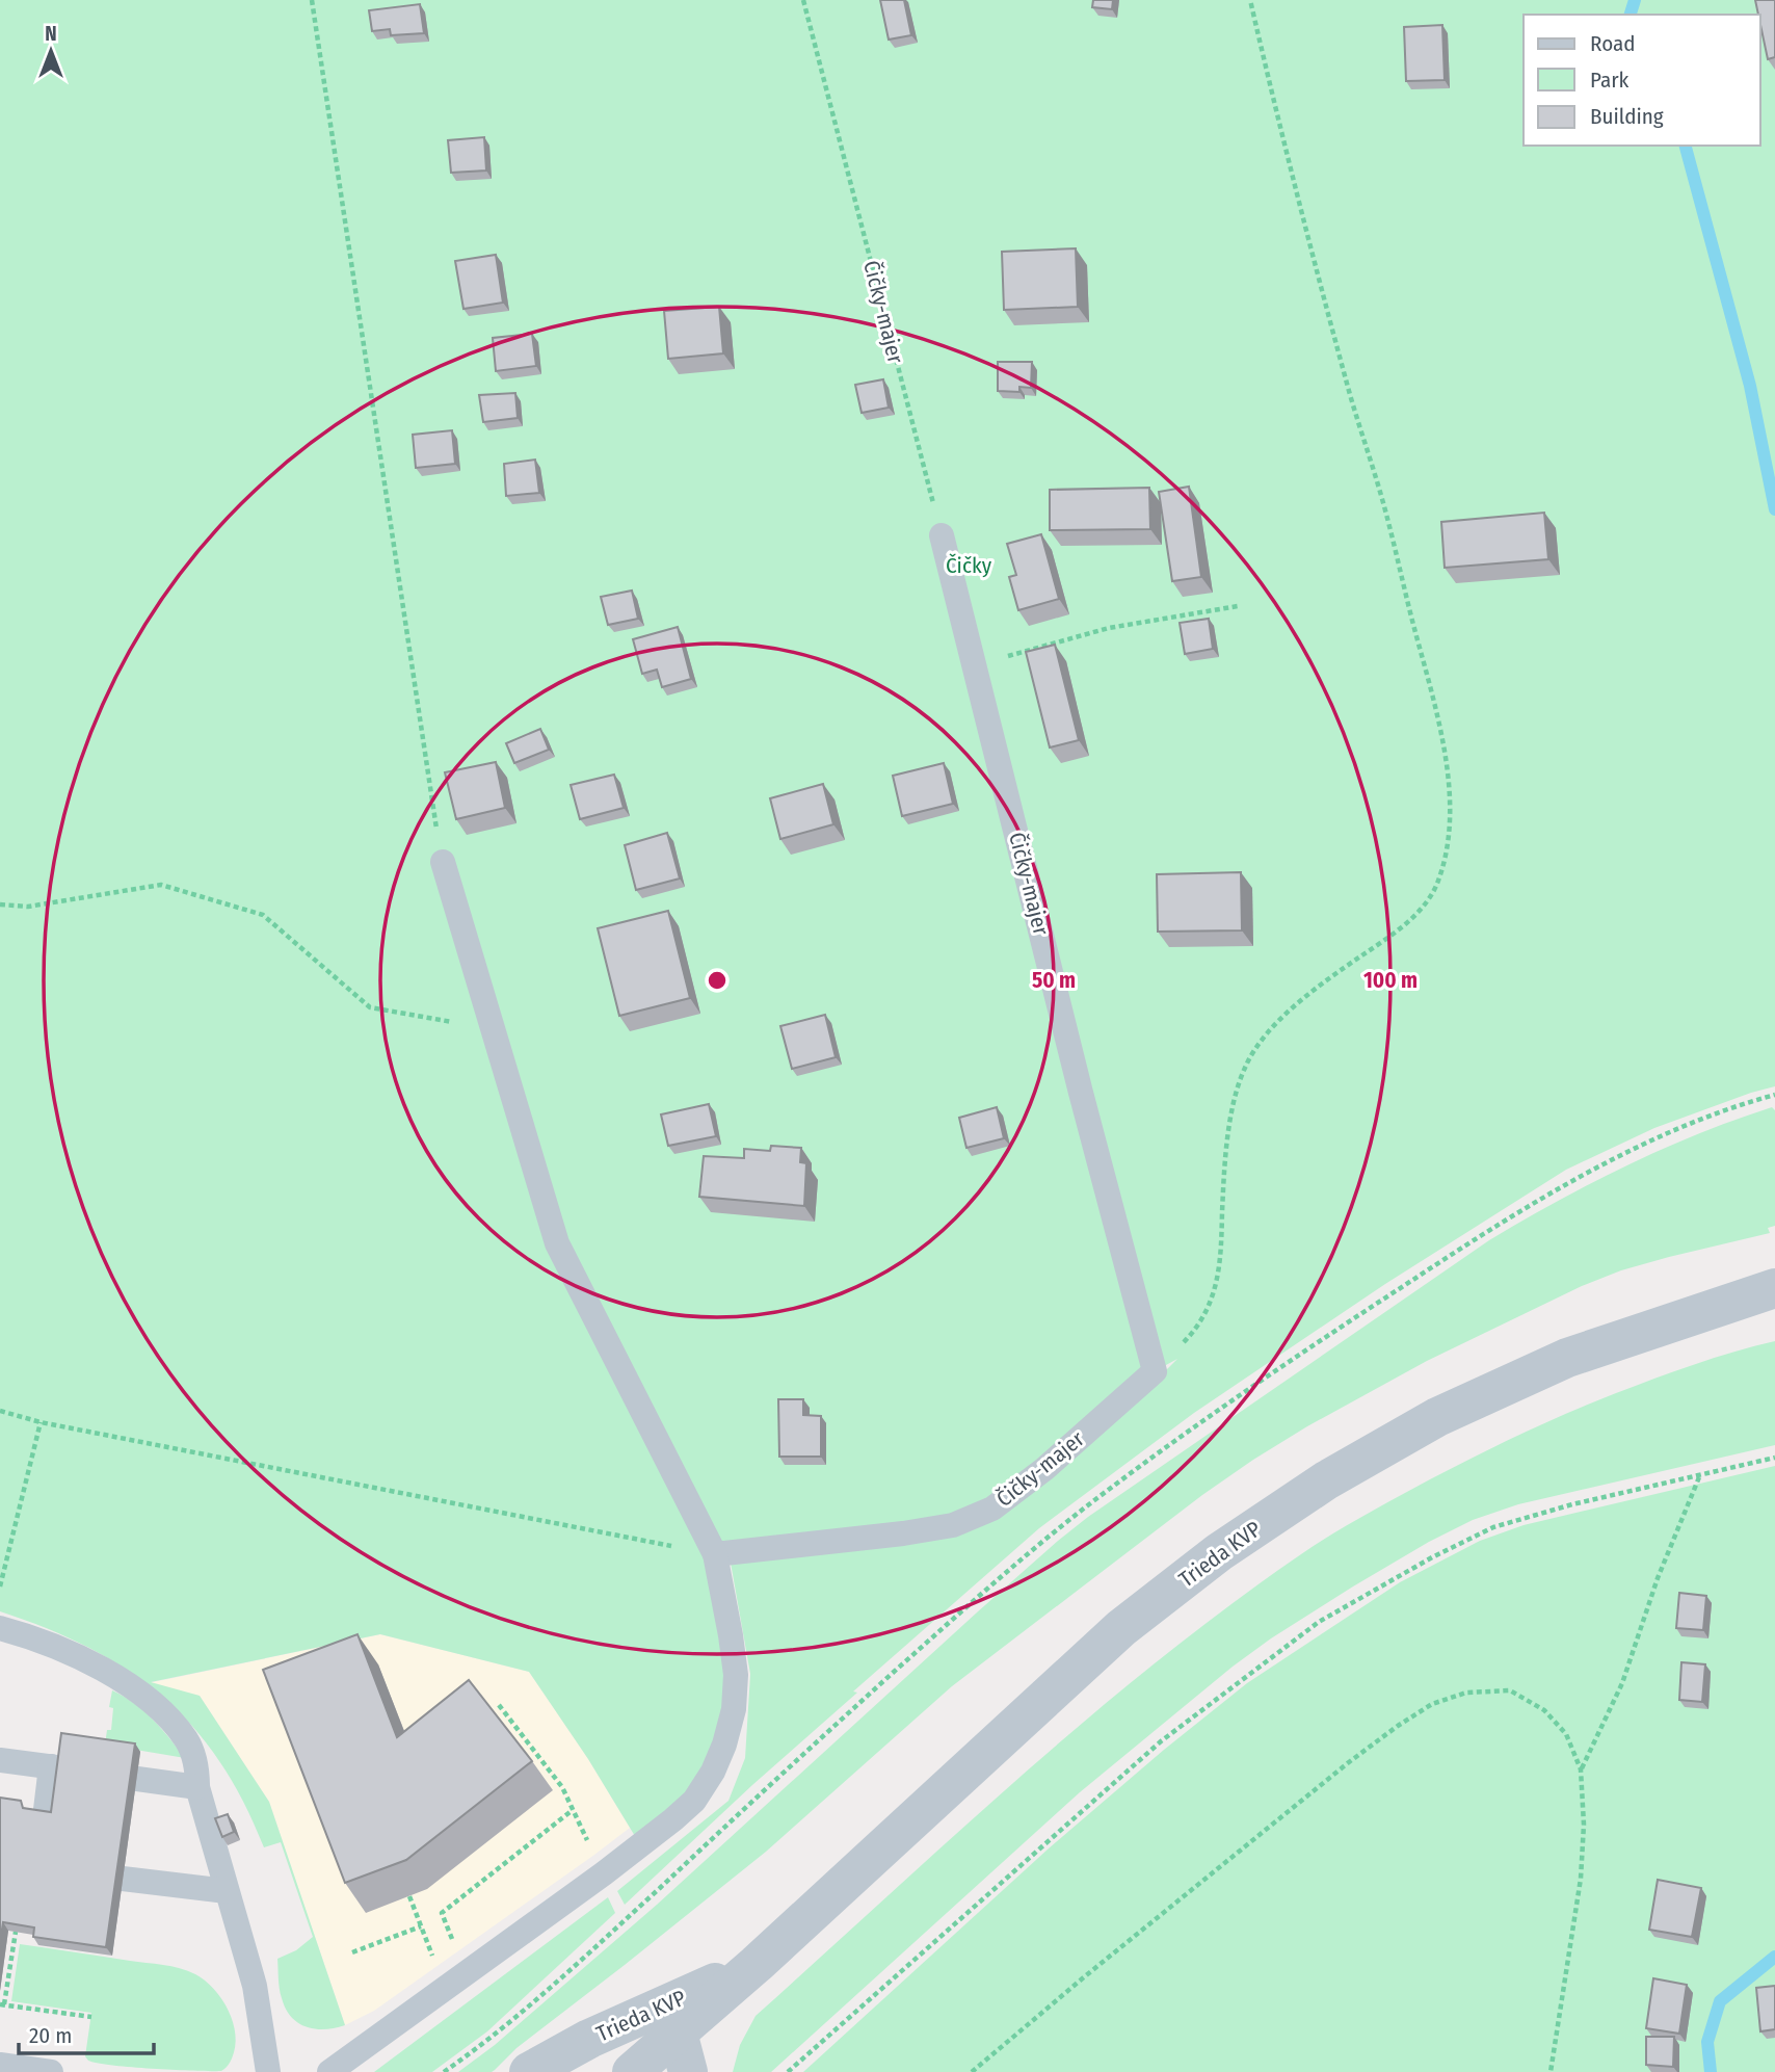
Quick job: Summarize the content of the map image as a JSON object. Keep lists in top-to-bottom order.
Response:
{
  "streets": {
    "street": ["Trieda KVP"],
    "lane": ["Čičky-majer"]
  },
  "parks": ["Čičky"],
  "legend": ["Road", "Park", "Building"],
  "scale_bar": "20 m",
  "north": "top",
  "rings": ["50 m", "100 m"]
}
